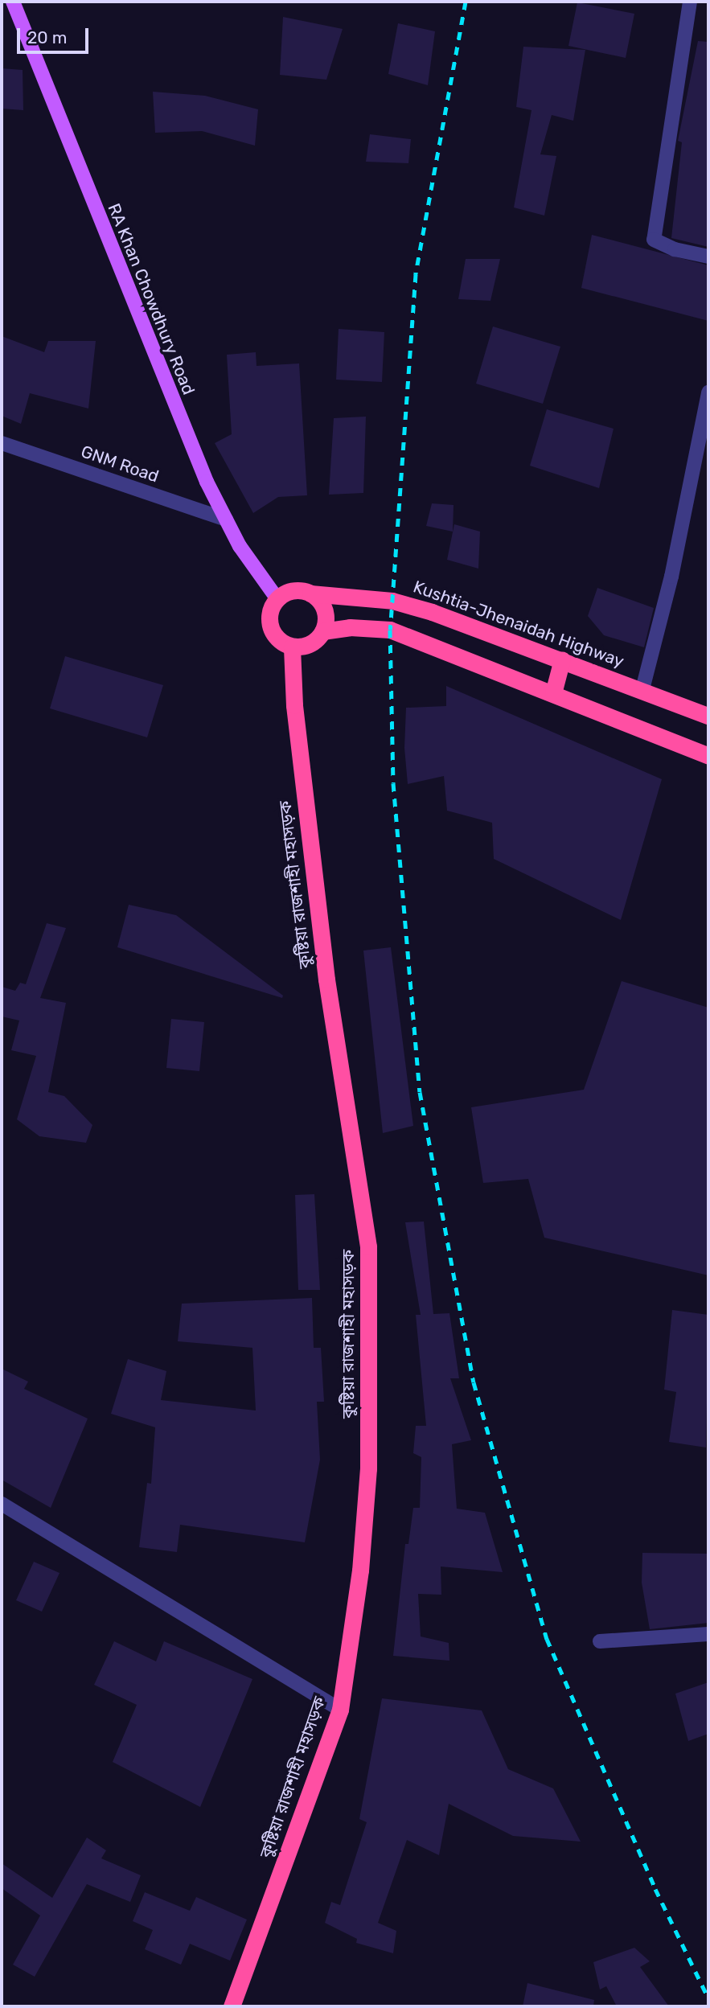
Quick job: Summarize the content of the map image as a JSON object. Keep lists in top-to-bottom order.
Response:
{
  "streets": {
    "highway": ["Kushtia-Jhenaidah Highway", "কুষ্টিয়া রাজশাহী মহাসড়ক"],
    "main road": ["RA Khan Chowdhury Road"],
    "street": ["GNM Road"]
  },
  "crossings": [
    ["RA Khan Chowdhury Road", "GNM Road"],
    ["RA Khan Chowdhury Road", "Kushtia-Jhenaidah Highway"],
    ["RA Khan Chowdhury Road", "কুষ্টিয়া রাজশাহী মহাসড়ক"],
    ["Kushtia-Jhenaidah Highway", "কুষ্টিয়া রাজশাহী মহাসড়ক"]
  ],
  "scale_bar": "20 m"
}
